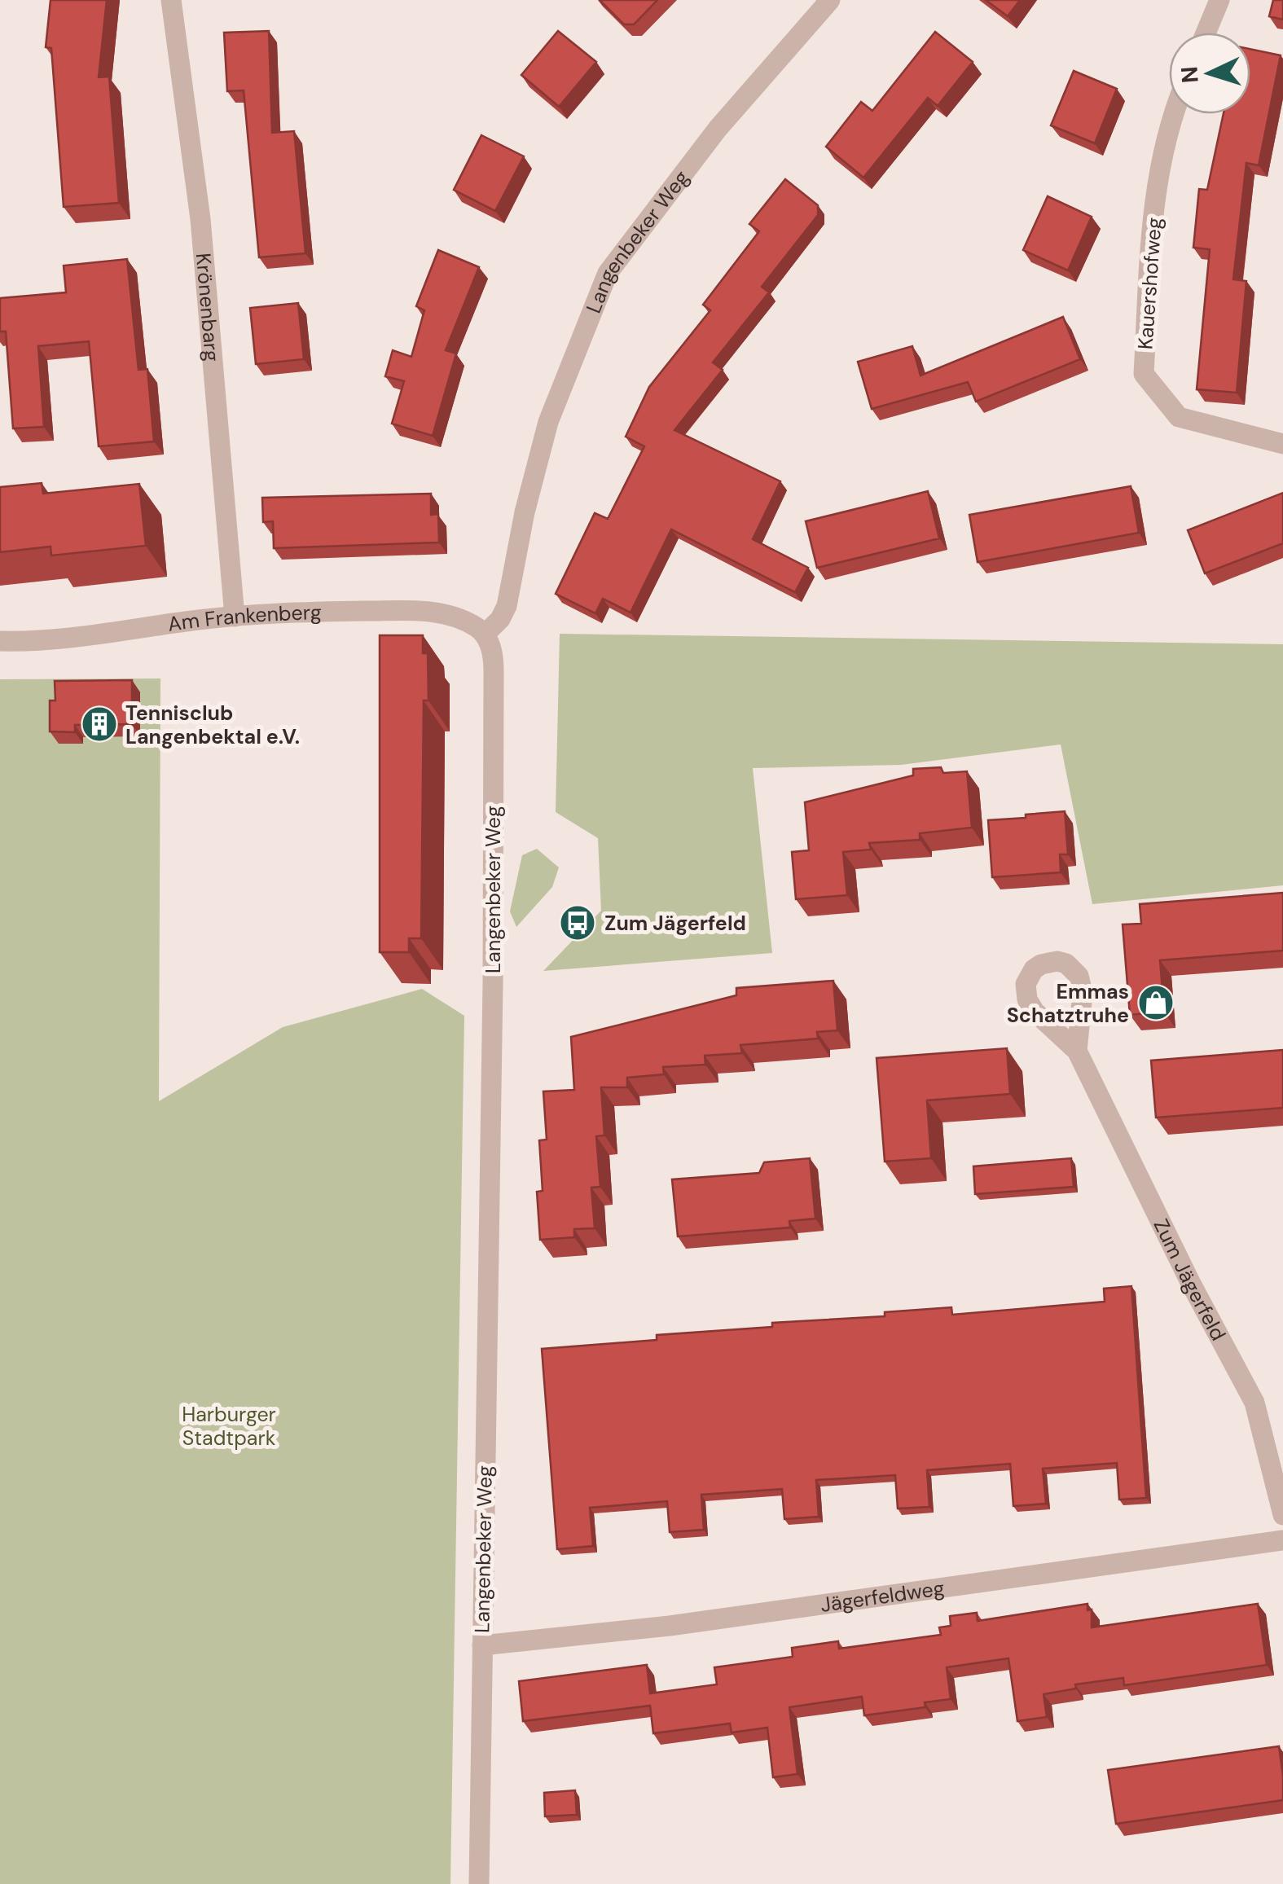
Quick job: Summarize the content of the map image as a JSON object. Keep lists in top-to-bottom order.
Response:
{
  "streets": {
    "street": [
      "Langenbeker Weg",
      "Kauershofweg",
      "Krönenbarg",
      "Am Frankenberg",
      "Zum Jägerfeld",
      "Jägerfeldweg"
    ]
  },
  "crossings": [
    ["Langenbeker Weg", "Am Frankenberg"],
    ["Langenbeker Weg", "Jägerfeldweg"],
    ["Krönenbarg", "Am Frankenberg"]
  ],
  "parks": ["Harburger Stadtpark"],
  "places": {
    "building": ["Tennisclub Langenbektal e.V."],
    "bus stop": ["Zum Jägerfeld"],
    "shop": ["Emmas Schatztruhe"]
  },
  "north": "left"
}
